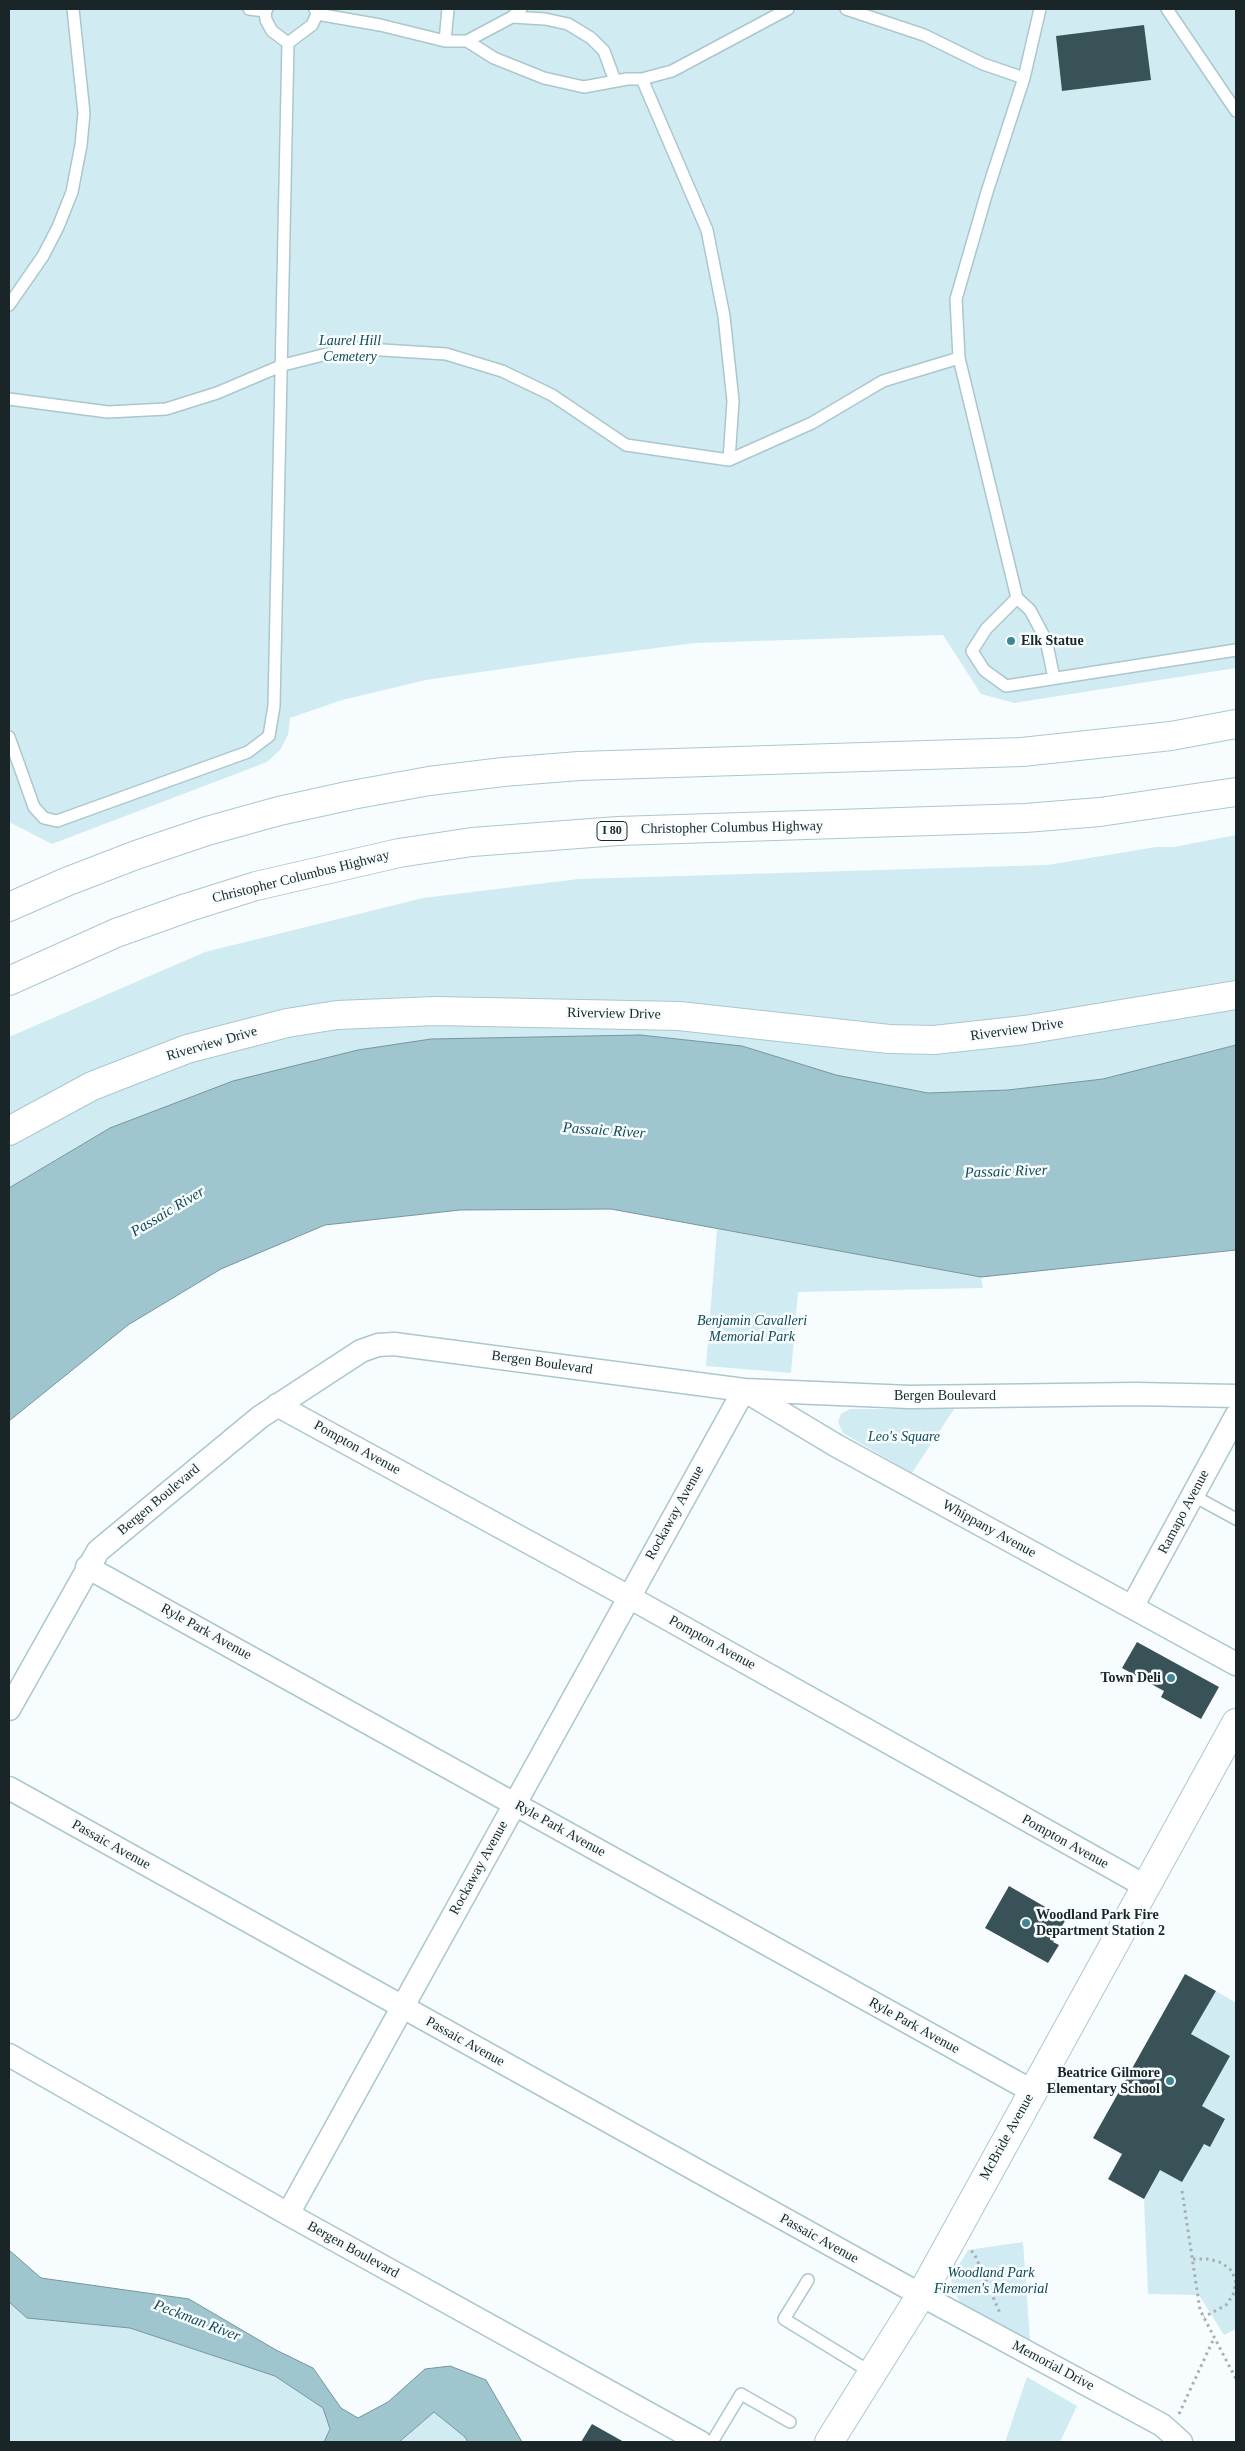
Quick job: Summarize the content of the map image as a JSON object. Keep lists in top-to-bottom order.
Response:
{
  "streets": {
    "main road": [
      "Christopher Columbus Highway",
      "I 80",
      "Riverview Drive",
      "McBride Avenue"
    ],
    "street": [
      "Bergen Boulevard",
      "Pompton Avenue",
      "Ramapo Avenue",
      "Rockaway Avenue",
      "Whippany Avenue",
      "Ryle Park Avenue",
      "Passaic Avenue",
      "Memorial Drive"
    ]
  },
  "crossings": [
    ["Bergen Boulevard", "Pompton Avenue"],
    ["Bergen Boulevard", "Rockaway Avenue"],
    ["Bergen Boulevard", "Whippany Avenue"],
    ["Bergen Boulevard", "Ryle Park Avenue"],
    ["Pompton Avenue", "Rockaway Avenue"],
    ["Pompton Avenue", "McBride Avenue"],
    ["Ramapo Avenue", "Whippany Avenue"],
    ["Rockaway Avenue", "Whippany Avenue"],
    ["Rockaway Avenue", "Ryle Park Avenue"],
    ["Rockaway Avenue", "Passaic Avenue"],
    ["Ryle Park Avenue", "McBride Avenue"],
    ["Passaic Avenue", "McBride Avenue"],
    ["Passaic Avenue", "Memorial Drive"],
    ["McBride Avenue", "Memorial Drive"]
  ],
  "water": ["Passaic River", "Peckman River"],
  "parks": [
    "Laurel Hill Cemetery",
    "Benjamin Cavalleri Memorial Park",
    "Leo's Square",
    "Woodland Park Firemen's Memorial"
  ],
  "places": [
    "Elk Statue",
    "Town Deli",
    "Woodland Park Fire Department Station 2",
    "Beatrice Gilmore Elementary School"
  ]
}
